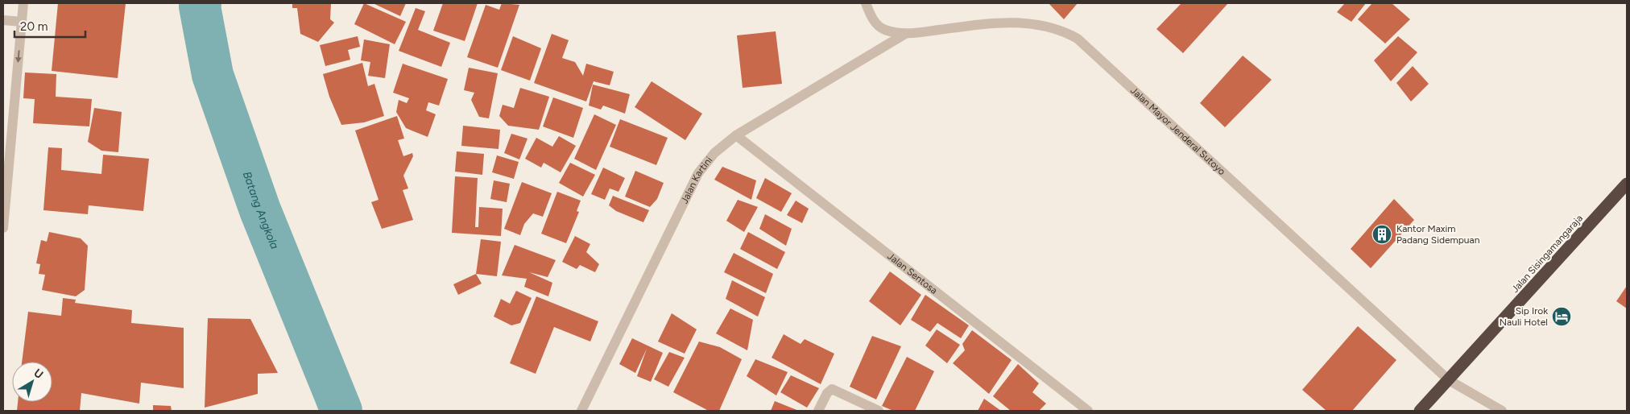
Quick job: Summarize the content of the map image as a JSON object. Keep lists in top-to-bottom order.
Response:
{
  "streets": {
    "highway": ["Jalan Sisingamangaraja"],
    "street": ["Jalan Mayor Jenderal Sutoyo", "Jalan Kartini", "Jalan Sentosa"]
  },
  "crossings": [
    ["Jalan Mayor Jenderal Sutoyo", "Jalan Kartini"],
    ["Jalan Mayor Jenderal Sutoyo", "Jalan Sisingamangaraja"],
    ["Jalan Kartini", "Jalan Sentosa"]
  ],
  "water": ["Batang Angkola"],
  "places": {
    "building": ["Kantor Maxim Padang Sidempuan"],
    "hotel": ["Sip Irok Nauli Hotel"]
  },
  "scale_bar": "20 m",
  "north": "top right"
}
